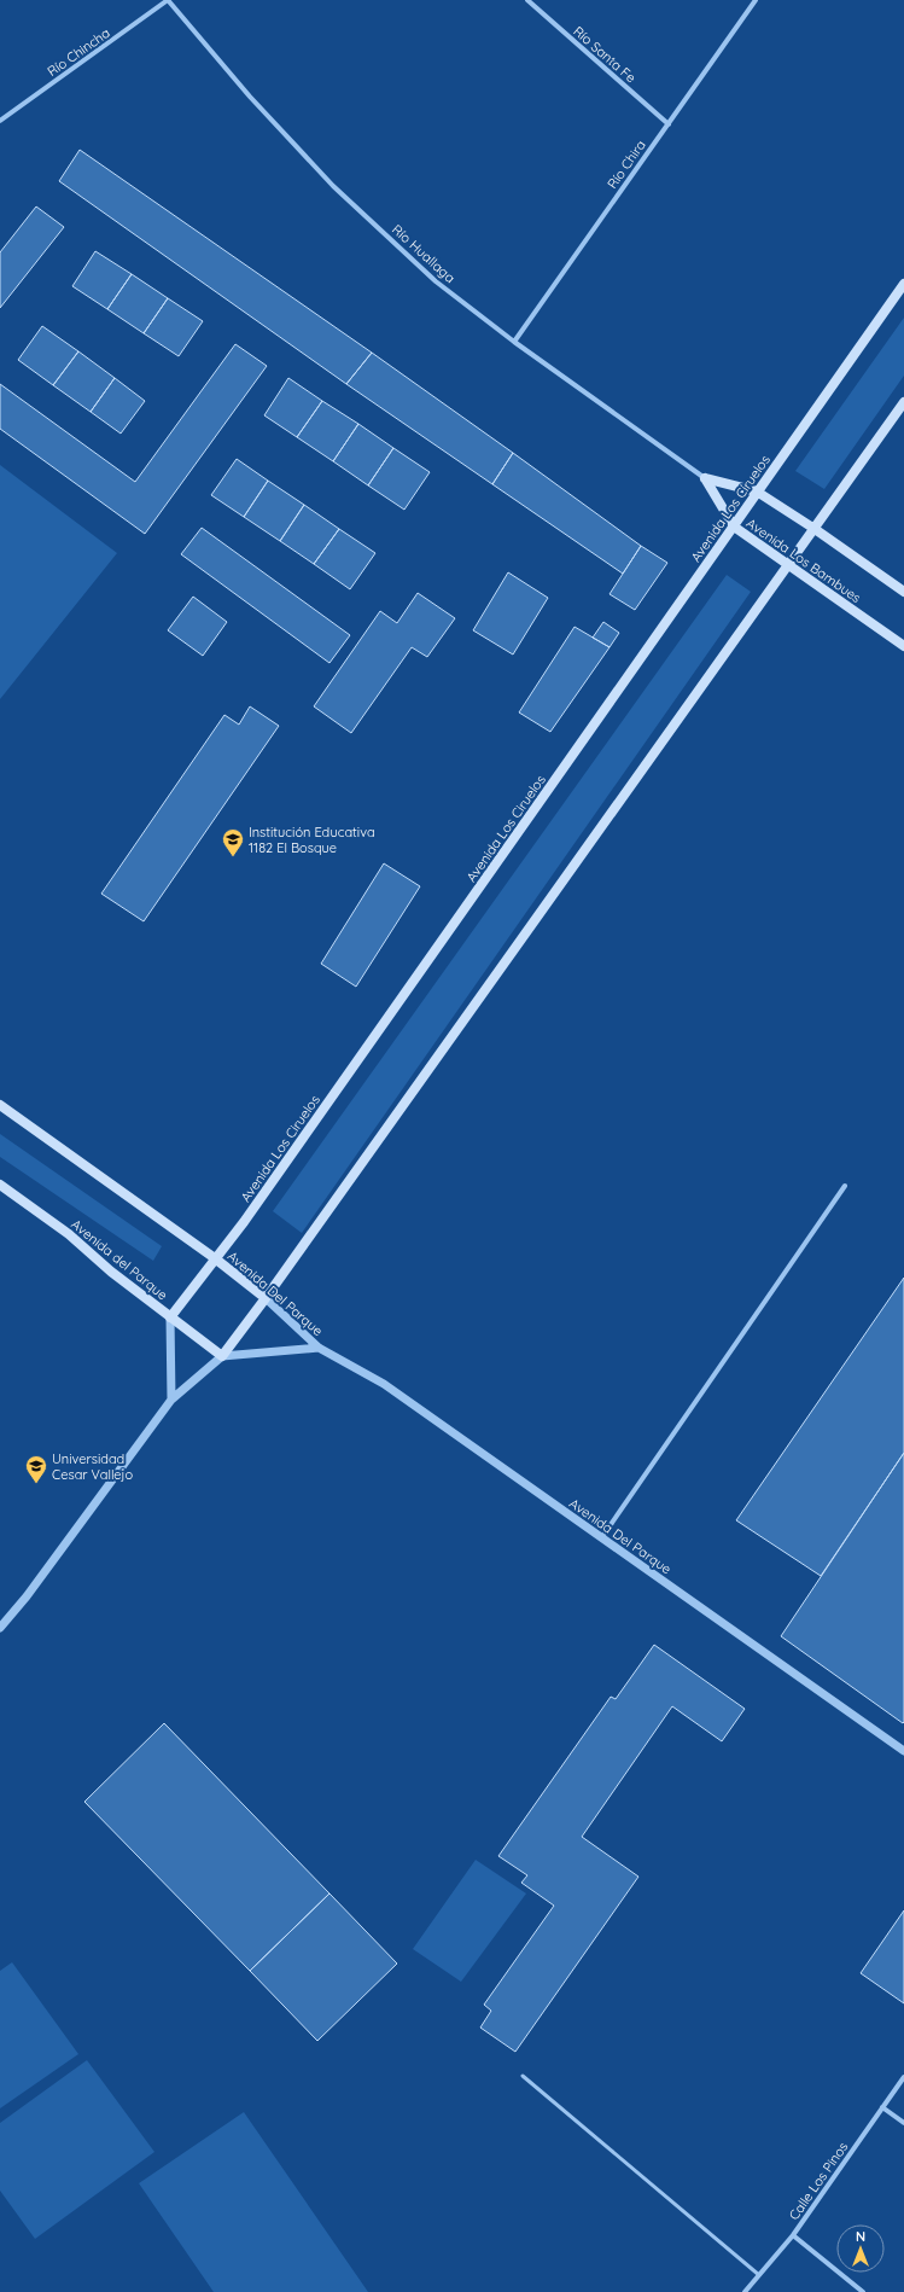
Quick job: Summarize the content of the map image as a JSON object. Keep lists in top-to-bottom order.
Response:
{
  "streets": {
    "main road": [
      "Avenida Los Ciruelos",
      "Avenida Los Bambues",
      "Avenida del Parque",
      "Avenida Del Parque"
    ],
    "street": [
      "Río Chincha",
      "Río Santa Fe",
      "Río Chira",
      "Río Huallaga",
      "Calle Los Pinos"
    ]
  },
  "crossings": [
    ["Río Chincha", "Río Huallaga"],
    ["Río Santa Fe", "Río Chira"],
    ["Río Chira", "Río Huallaga"],
    ["Río Huallaga", "Avenida Los Bambues"],
    ["Avenida Los Ciruelos", "Avenida Los Bambues"],
    ["Avenida Los Ciruelos", "Avenida del Parque"],
    ["Avenida Los Ciruelos", "Avenida Del Parque"],
    ["Avenida del Parque", "Avenida Del Parque"]
  ],
  "places": {
    "school or university": ["Institución Educativa 1182 El Bosque", "Universidad Cesar Vallejo"]
  },
  "north": "top"
}
